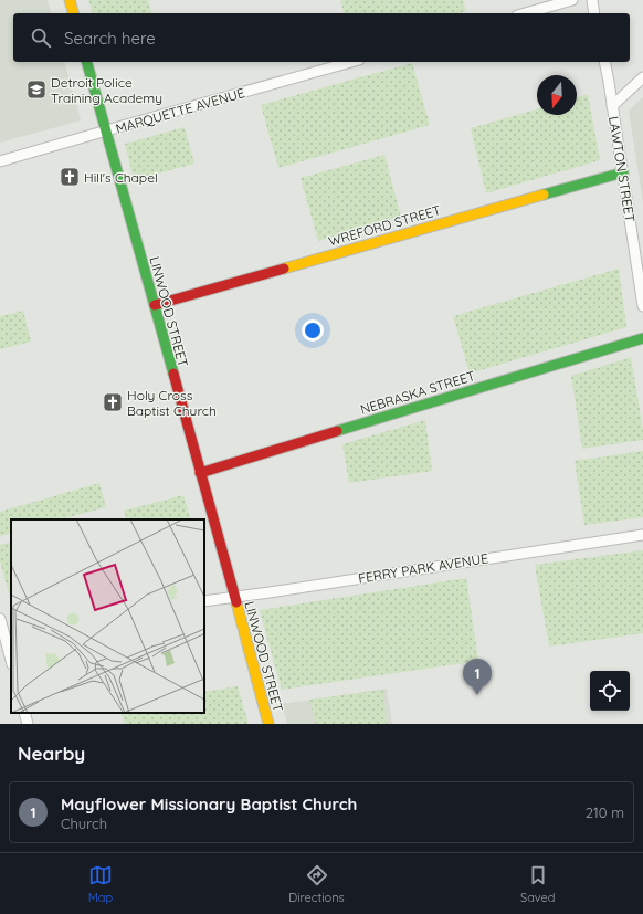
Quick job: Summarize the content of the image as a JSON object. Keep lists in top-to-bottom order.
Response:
{
  "streets": {
    "street": [
      "MARQUETTE AVENUE",
      "LAWTON STREET",
      "WREFORD STREET",
      "LINWOOD STREET",
      "NEBRASKA STREET",
      "FERRY PARK AVENUE"
    ]
  },
  "crossings": [
    ["MARQUETTE AVENUE", "LINWOOD STREET"],
    ["LAWTON STREET", "WREFORD STREET"],
    ["WREFORD STREET", "LINWOOD STREET"],
    ["LINWOOD STREET", "NEBRASKA STREET"],
    ["LINWOOD STREET", "FERRY PARK AVENUE"]
  ],
  "places": {
    "school or university": ["Detroit Police Training Academy"],
    "church": ["Hill's Chapel", "Holy Cross Baptist Church"]
  },
  "north": "bottom",
  "page": {
    "search": "Search here",
    "pins": "1",
    "heading": "Nearby",
    "list": [
      {
        "mark": "1",
        "name": "Mayflower Missionary Baptist Church",
        "note": "Church",
        "value": "210 m"
      }
    ],
    "nav": ["Map", "Directions", "Saved"]
  }
}
